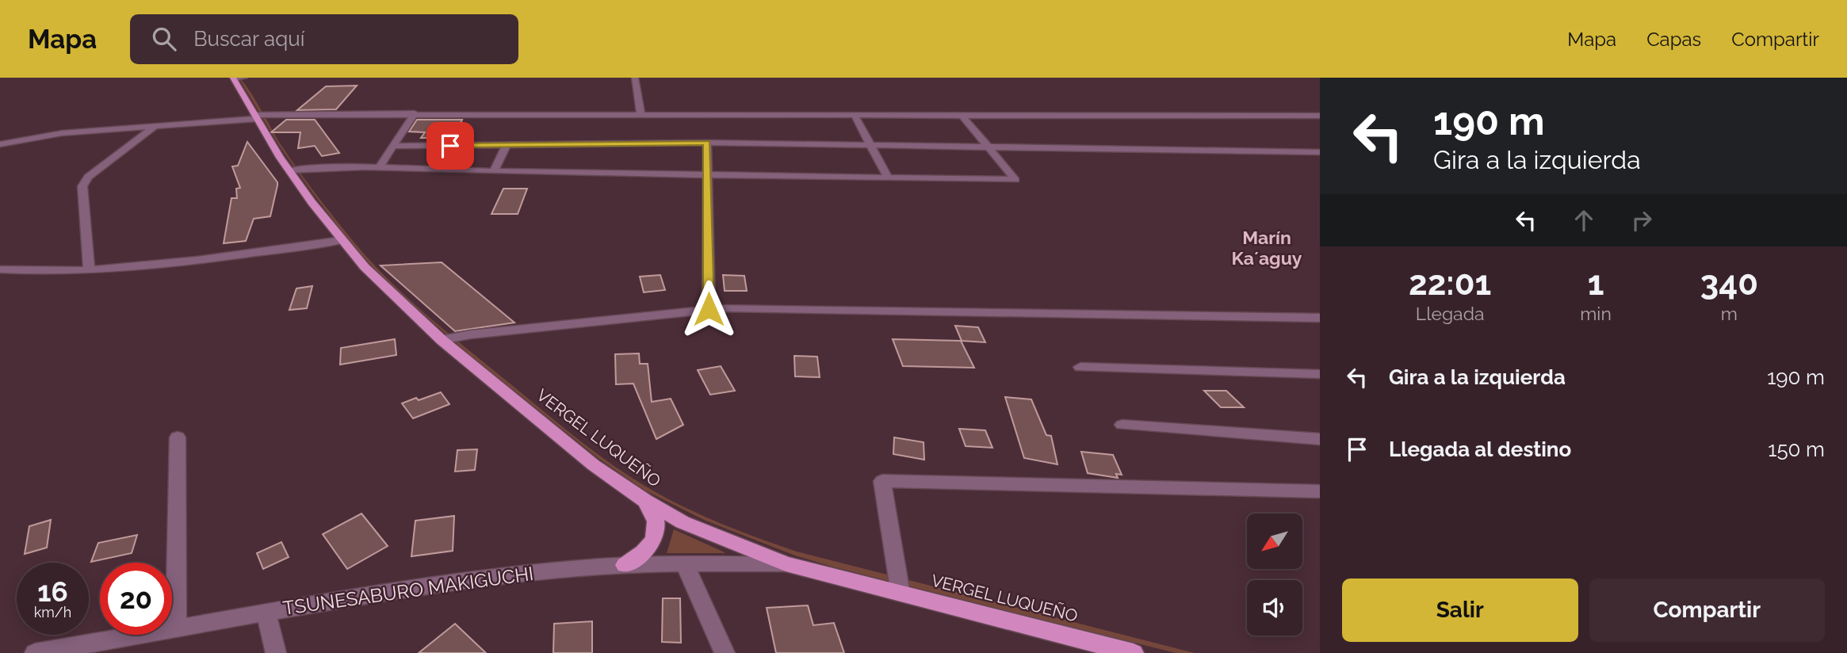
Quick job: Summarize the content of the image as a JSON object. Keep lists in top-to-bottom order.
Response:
{
  "streets": {
    "main road": ["VERGEL LUQUEÑO"],
    "street": ["TSUNESABURO MAKIGUCHI"]
  },
  "crossings": [
    ["VERGEL LUQUEÑO", "TSUNESABURO MAKIGUCHI"]
  ],
  "districts": ["Marín Ka´aguy"],
  "north": "bottom left",
  "page": {
    "header": "Mapa",
    "search": "Buscar aquí",
    "nav": ["Mapa", "Capas", "Compartir"],
    "turn": ["190 m", "Gira a la izquierda"],
    "eta": [
      "22:01",
      "Llegada",
      "1",
      "min",
      "340",
      "m"
    ],
    "list": [
      {
        "name": "Gira a la izquierda",
        "value": "190 m"
      },
      {
        "name": "Llegada al destino",
        "value": "150 m"
      }
    ],
    "speed": "16 km/h",
    "limit": "20",
    "buttons": ["Salir", "Compartir"]
  }
}
